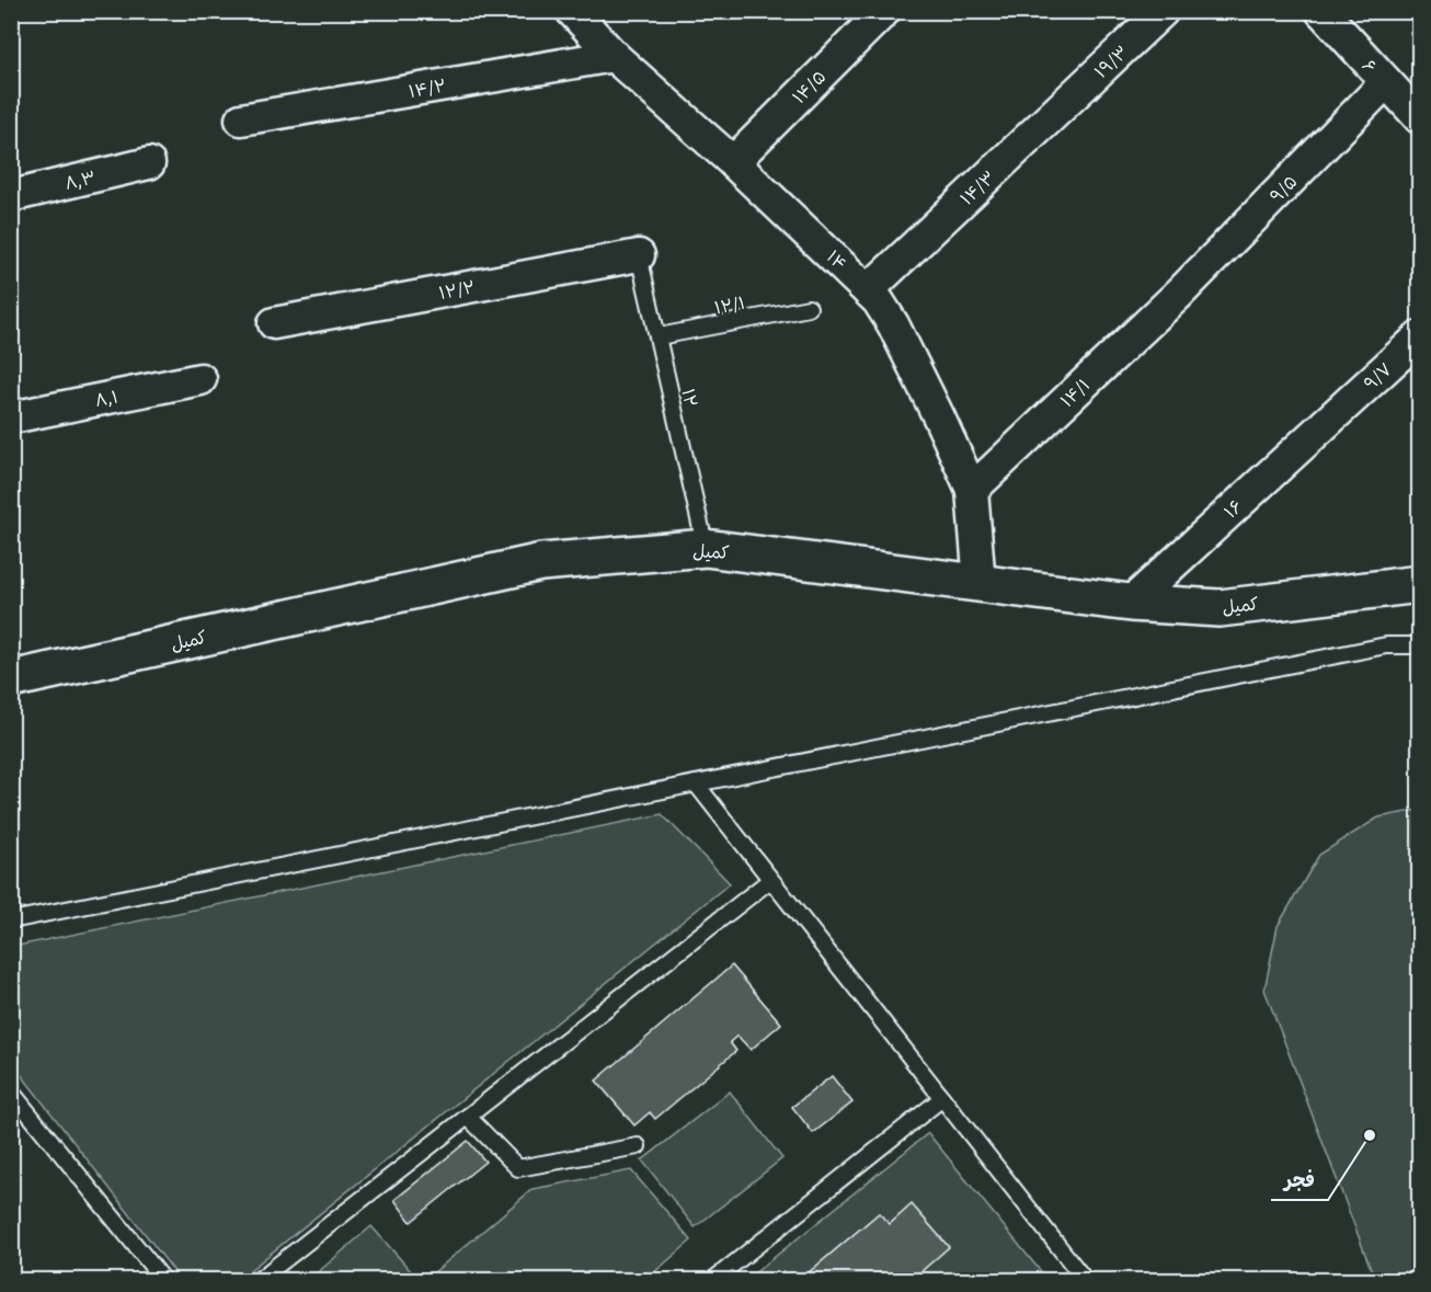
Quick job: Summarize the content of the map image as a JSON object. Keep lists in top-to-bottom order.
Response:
{
  "streets": {
    "street": [
      "۱۹/۳",
      "۶",
      "۱۴/۵",
      "۱۴/۲",
      "۸٫۳",
      "۱۴/۳",
      "۹/۵",
      "۱۴",
      "۱۲/۲",
      "۹/۷",
      "۱۴/۱",
      "۸٫۱",
      "۱۶",
      "کمیل"
    ],
    "lane": ["۱۲/۱", "۱۲"]
  },
  "crossings": [
    ["۱۹/۳", "۱۴/۳"],
    ["۶", "۹/۵"],
    ["۱۴/۵", "۱۴"],
    ["۱۴/۲", "۱۴"],
    ["۱۴/۳", "۱۴"],
    ["۹/۵", "۱۴/۱"],
    ["۱۴", "۱۴/۱"],
    ["۱۴", "کمیل"],
    ["۱۲/۲", "۱۲"],
    ["۱۲/۱", "۱۲"],
    ["۹/۷", "۱۶"],
    ["۱۲", "کمیل"],
    ["۱۶", "کمیل"]
  ],
  "places": ["فجر"]
}
